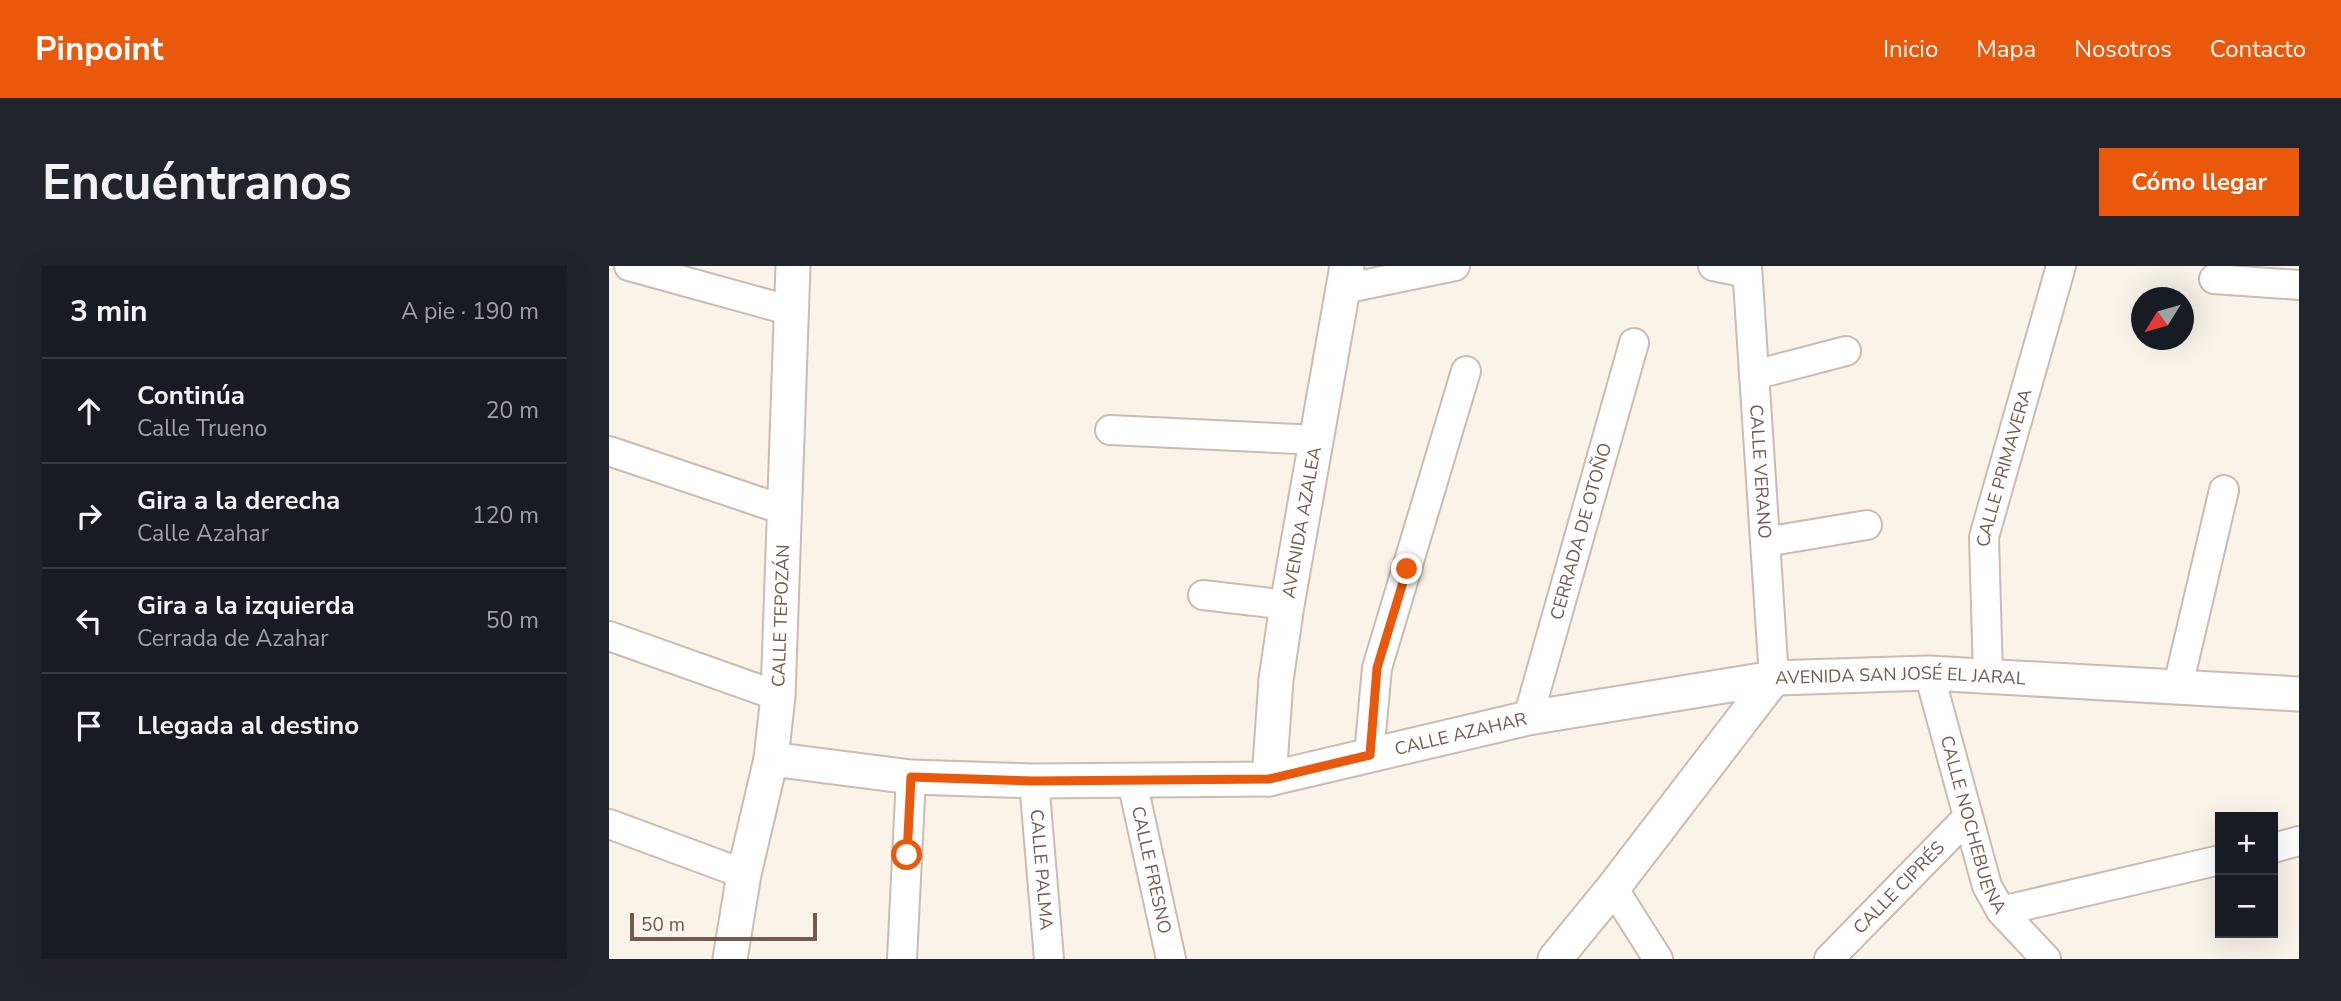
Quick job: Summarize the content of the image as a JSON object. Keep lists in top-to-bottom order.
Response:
{
  "streets": {
    "street": [
      "CALLE PRIMAVERA",
      "CALLE VERANO",
      "AVENIDA AZALEA",
      "CERRADA DE OTOÑO",
      "CALLE TEPOZÁN",
      "AVENIDA SAN JOSÉ EL JARAL",
      "CALLE AZAHAR",
      "CALLE NOCHEBUENA",
      "CALLE PALMA",
      "CALLE FRESNO",
      "CALLE CIPRÉS"
    ]
  },
  "crossings": [
    ["CALLE PRIMAVERA", "AVENIDA SAN JOSÉ EL JARAL"],
    ["CALLE VERANO", "AVENIDA SAN JOSÉ EL JARAL"],
    ["CALLE VERANO", "CALLE AZAHAR"],
    ["AVENIDA AZALEA", "CALLE AZAHAR"],
    ["CERRADA DE OTOÑO", "CALLE AZAHAR"],
    ["CALLE TEPOZÁN", "CALLE AZAHAR"],
    ["AVENIDA SAN JOSÉ EL JARAL", "CALLE AZAHAR"],
    ["AVENIDA SAN JOSÉ EL JARAL", "CALLE NOCHEBUENA"],
    ["CALLE AZAHAR", "CALLE PALMA"],
    ["CALLE AZAHAR", "CALLE FRESNO"],
    ["CALLE NOCHEBUENA", "CALLE CIPRÉS"]
  ],
  "scale_bar": "50 m",
  "north": "bottom left",
  "page": {
    "header": "Pinpoint",
    "nav": [
      "Inicio",
      "Mapa",
      "Nosotros",
      "Contacto"
    ],
    "buttons": "Cómo llegar",
    "title": "Encuéntranos",
    "heading": ["3 min", "A pie · 190 m"],
    "list": [
      ["Continúa", "Calle Trueno", "20 m"],
      ["Gira a la derecha", "Calle Azahar", "120 m"],
      ["Gira a la izquierda", "Cerrada de Azahar", "50 m"],
      "Llegada al destino"
    ],
    "map_buttons": ["+", "−"],
    "scale": "50 m"
  }
}
